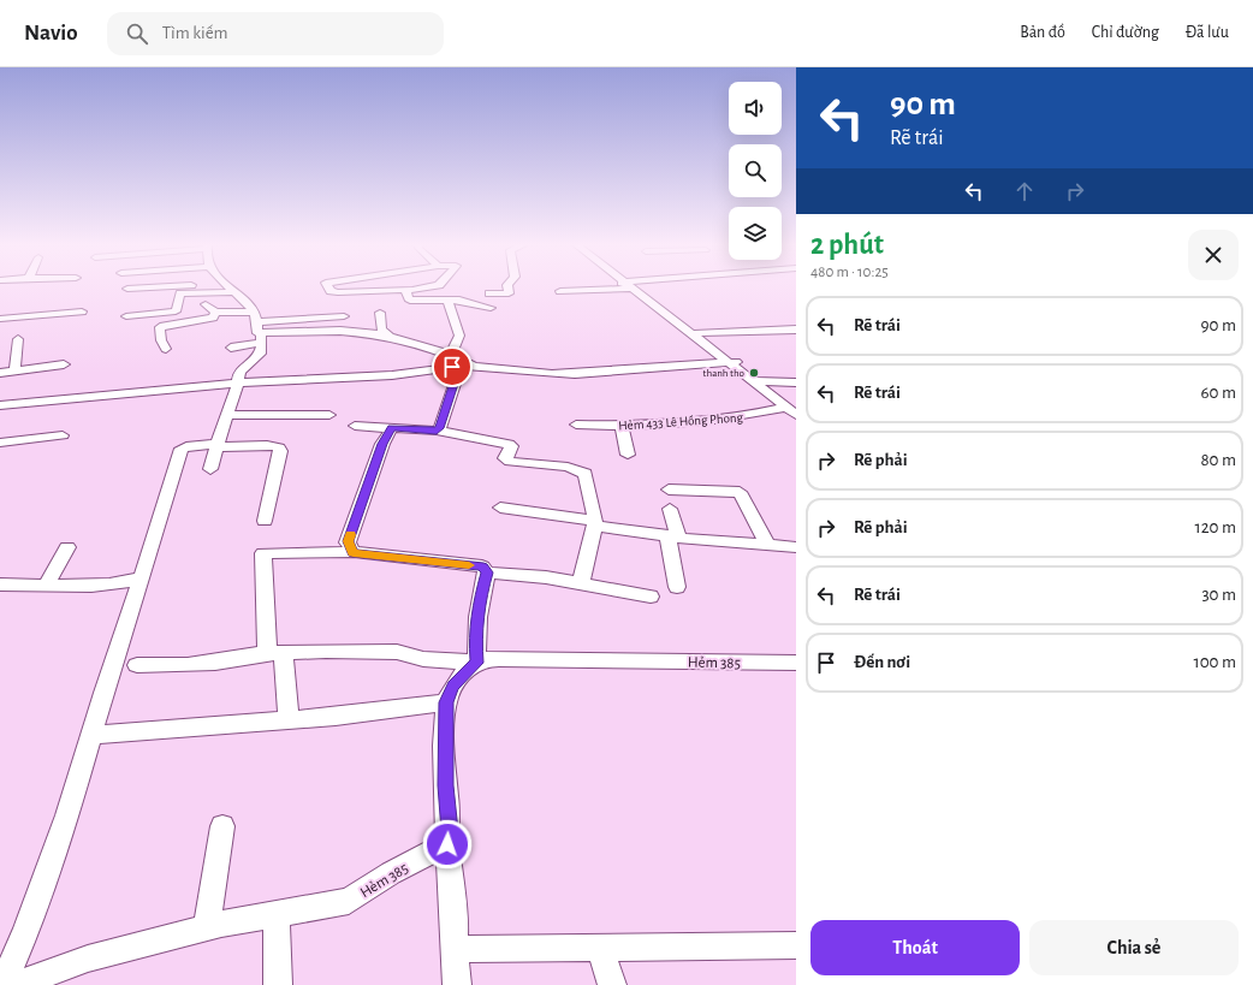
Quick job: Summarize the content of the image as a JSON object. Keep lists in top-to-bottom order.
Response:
{
  "streets": {
    "street": ["Hẻm 433 Lê Hồng Phong", "Hẻm 385"]
  },
  "places": ["thanh tho"],
  "page": {
    "header": "Navio",
    "search": "Tìm kiếm",
    "nav": ["Bản đồ", "Chỉ đường", "Đã lưu"],
    "turn": ["90 m", "Rẽ trái"],
    "heading": ["2 phút", "480 m · 10:25"],
    "list": [
      {
        "name": "Rẽ trái",
        "value": "90 m"
      },
      {
        "name": "Rẽ trái",
        "value": "60 m"
      },
      {
        "name": "Rẽ phải",
        "value": "80 m"
      },
      {
        "name": "Rẽ phải",
        "value": "120 m"
      },
      {
        "name": "Rẽ trái",
        "value": "30 m"
      },
      {
        "name": "Đến nơi",
        "value": "100 m"
      }
    ],
    "buttons": ["Thoát", "Chia sẻ"]
  }
}
